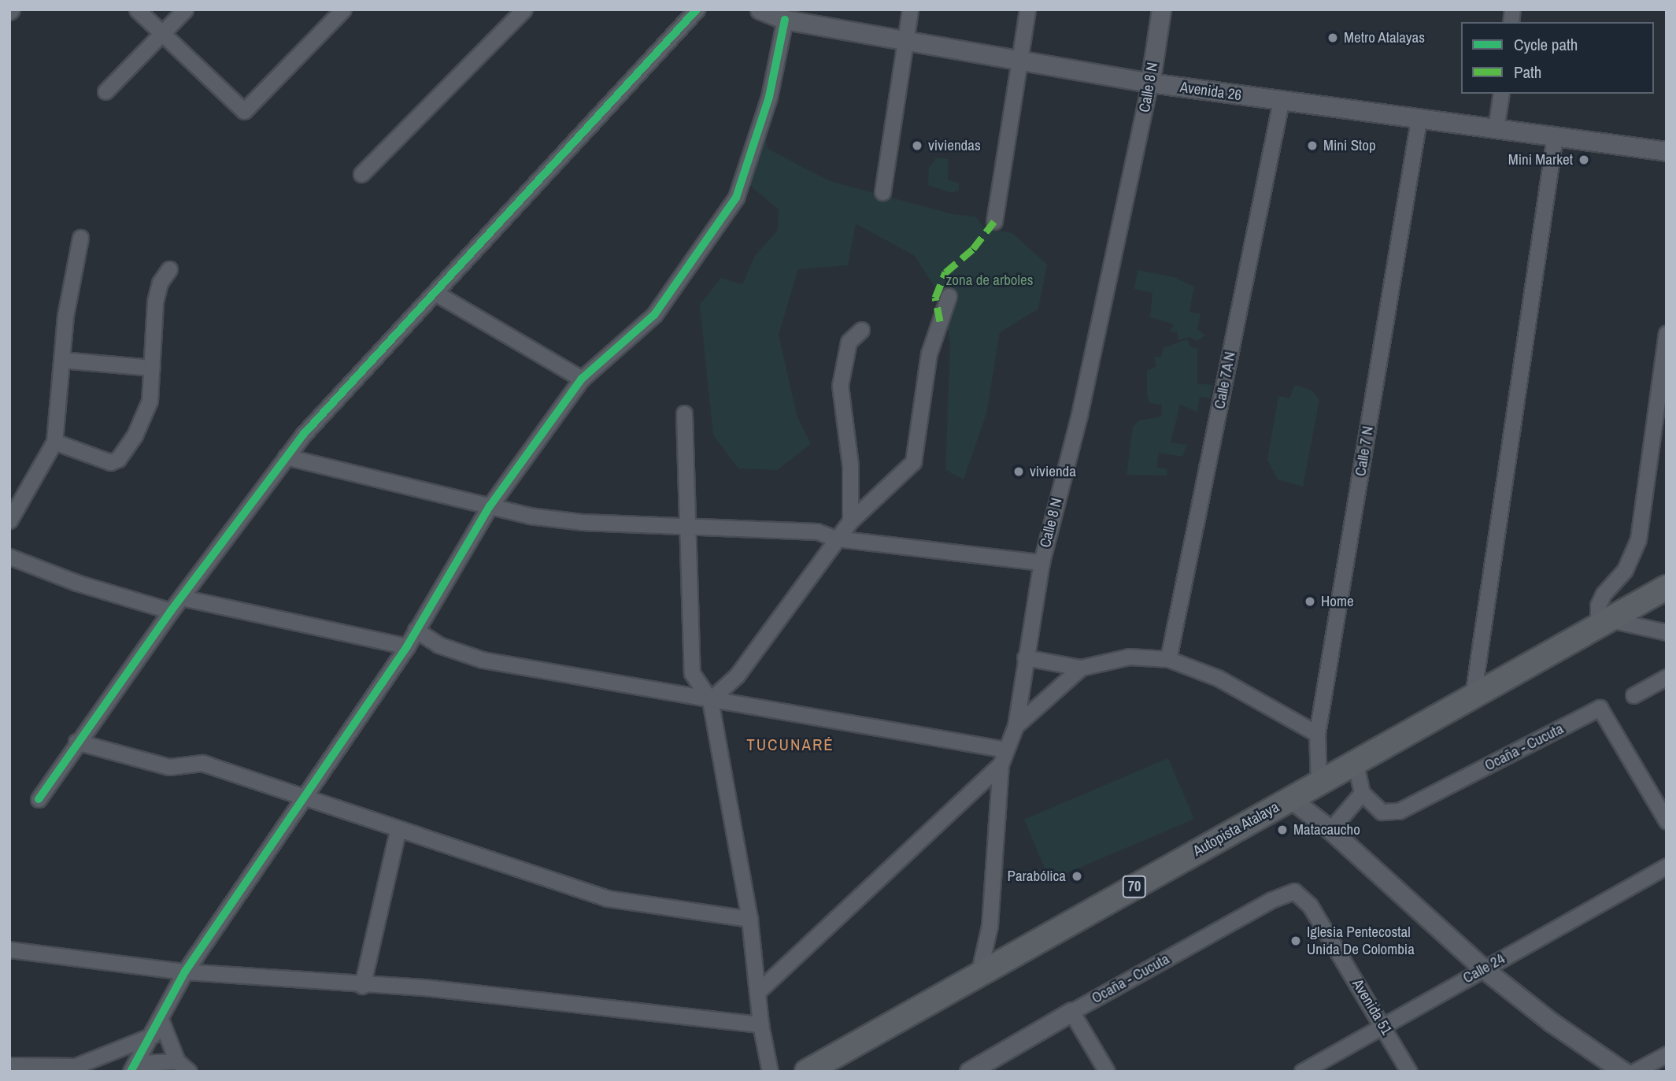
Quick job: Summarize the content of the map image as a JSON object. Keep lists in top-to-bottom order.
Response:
{
  "streets": {
    "main road": ["Autopista Atalaya", "70"],
    "street": [
      "Calle 8 N",
      "Avenida 26",
      "Calle 7A N",
      "Calle 7 N",
      "Ocaña - Cucuta",
      "Calle 24",
      "Avenida 51"
    ]
  },
  "crossings": [
    ["Calle 8 N", "Avenida 26"],
    ["Calle 8 N", "Autopista Atalaya"],
    ["Avenida 26", "Calle 7A N"],
    ["Avenida 26", "Calle 7 N"],
    ["Calle 7 N", "Autopista Atalaya"],
    ["Ocaña - Cucuta", "Avenida 51"],
    ["Calle 24", "Avenida 51"]
  ],
  "districts": ["TUCUNARÉ"],
  "parks": ["zona de arboles"],
  "places": [
    "Metro Atalayas",
    "viviendas",
    "Mini Stop",
    "Mini Market",
    "vivienda",
    "Home",
    "Matacaucho",
    "Parabólica",
    "Iglesia Pentecostal Unida De Colombia"
  ],
  "legend": ["Cycle path", "Path"]
}
